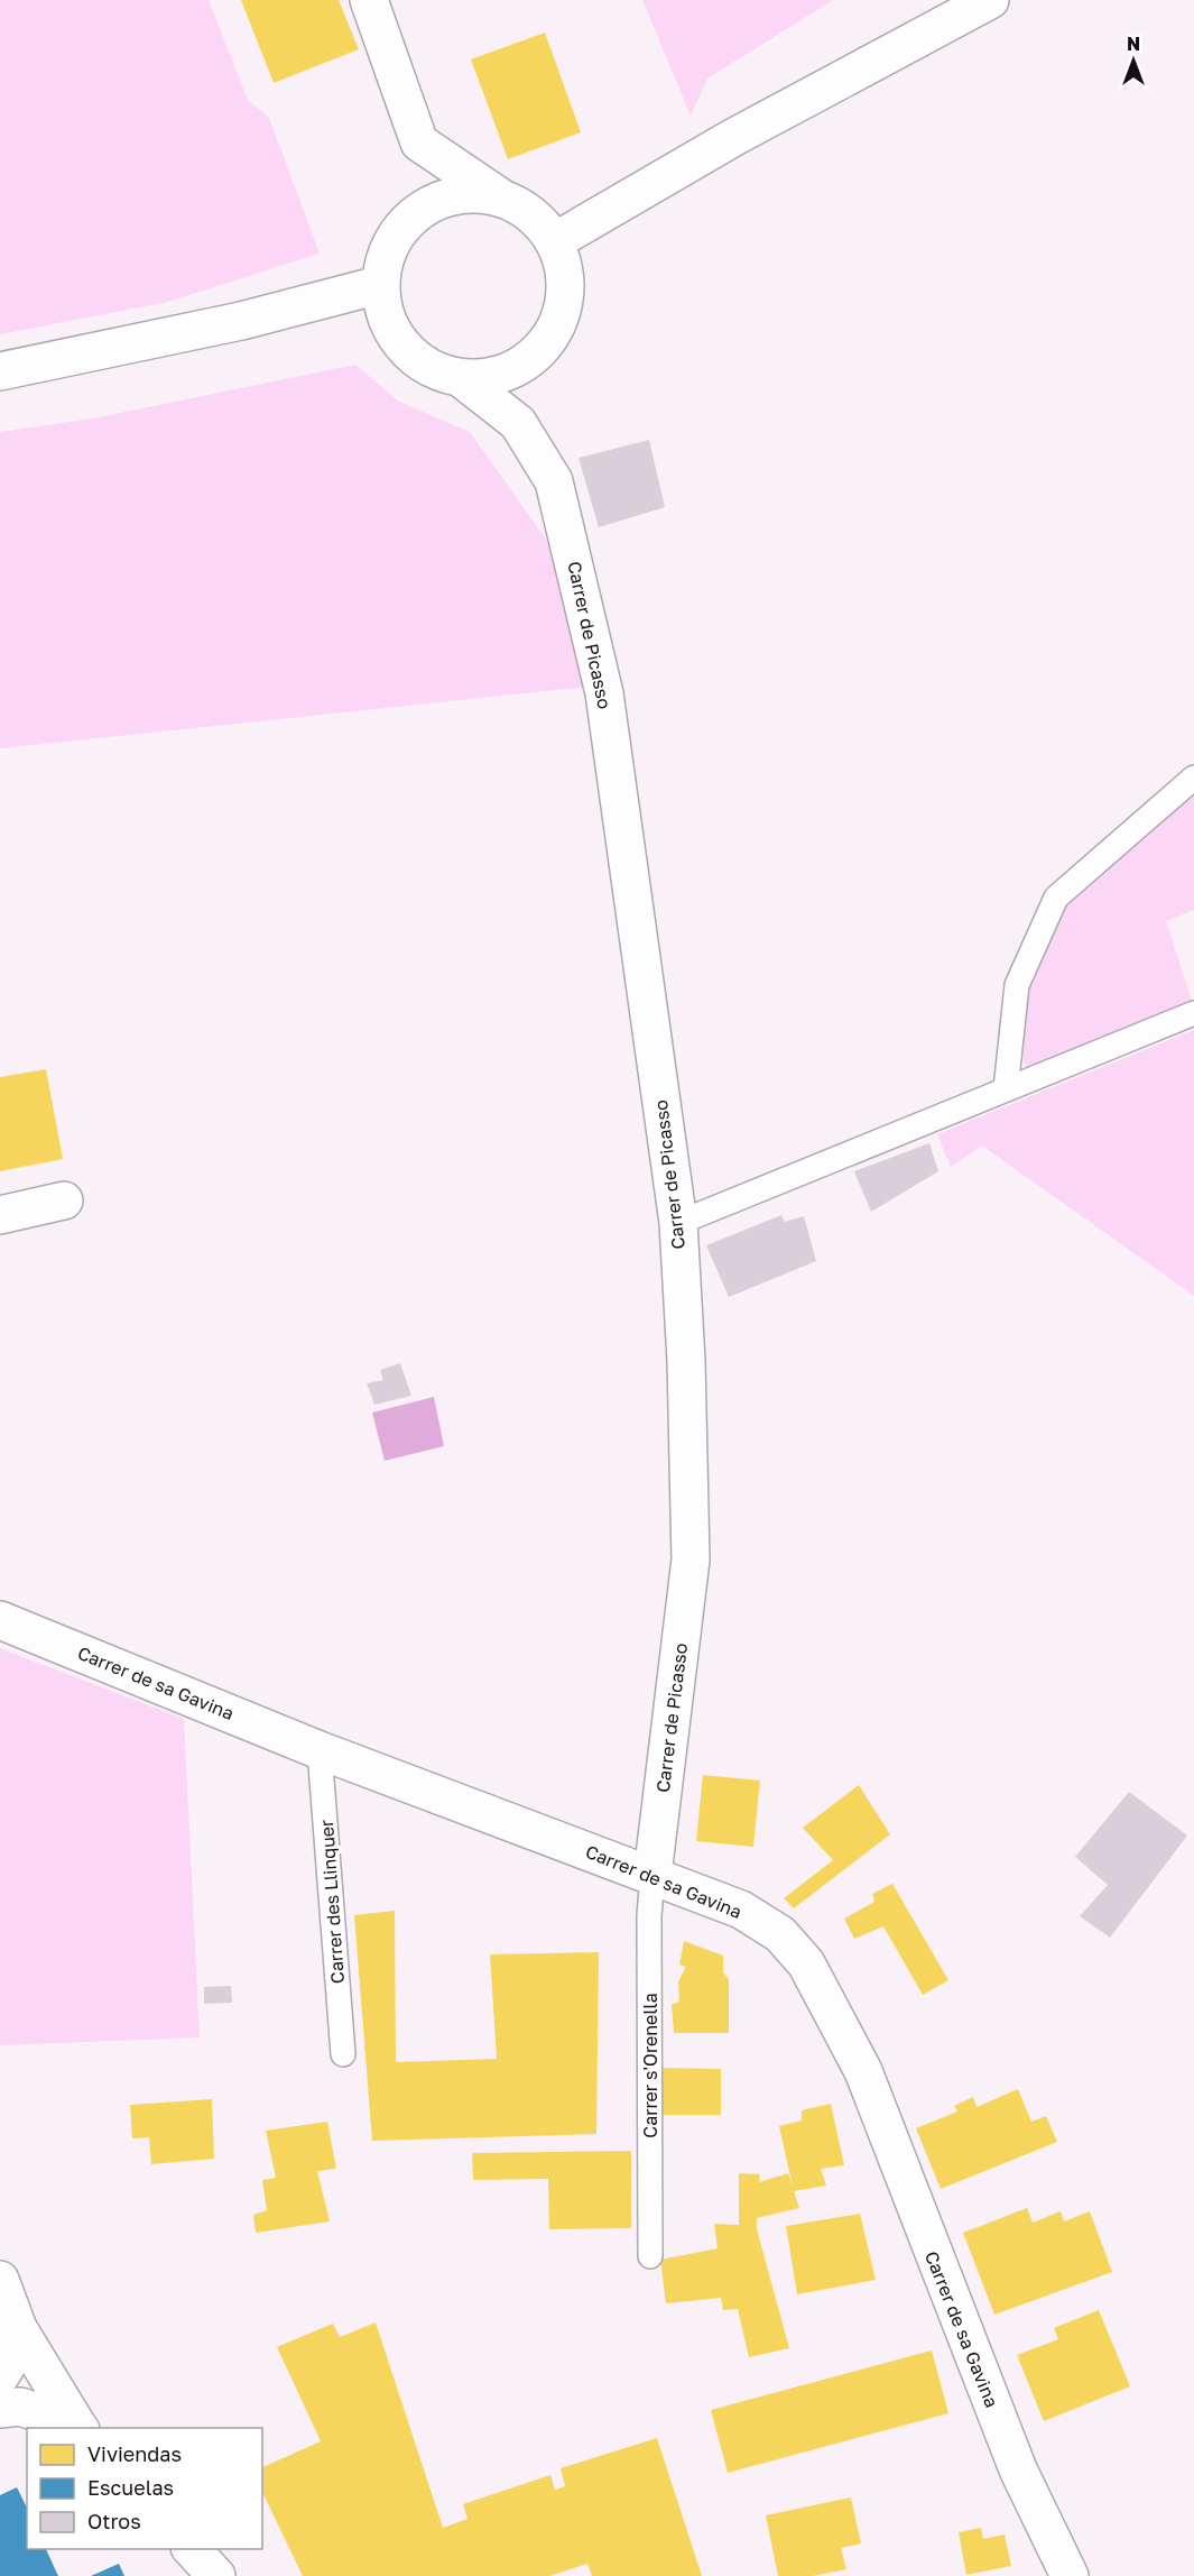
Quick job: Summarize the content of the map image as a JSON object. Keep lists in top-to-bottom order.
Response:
{
  "streets": {
    "street": ["Carrer de Picasso", "Carrer de sa Gavina"],
    "lane": ["Carrer des Llinquer", "Carrer s'Orenella"]
  },
  "crossings": [
    ["Carrer de Picasso", "Carrer de sa Gavina"],
    ["Carrer de Picasso", "Carrer s'Orenella"],
    ["Carrer de sa Gavina", "Carrer des Llinquer"],
    ["Carrer de sa Gavina", "Carrer s'Orenella"]
  ],
  "legend": ["Viviendas", "Escuelas", "Otros"],
  "north": "top"
}
